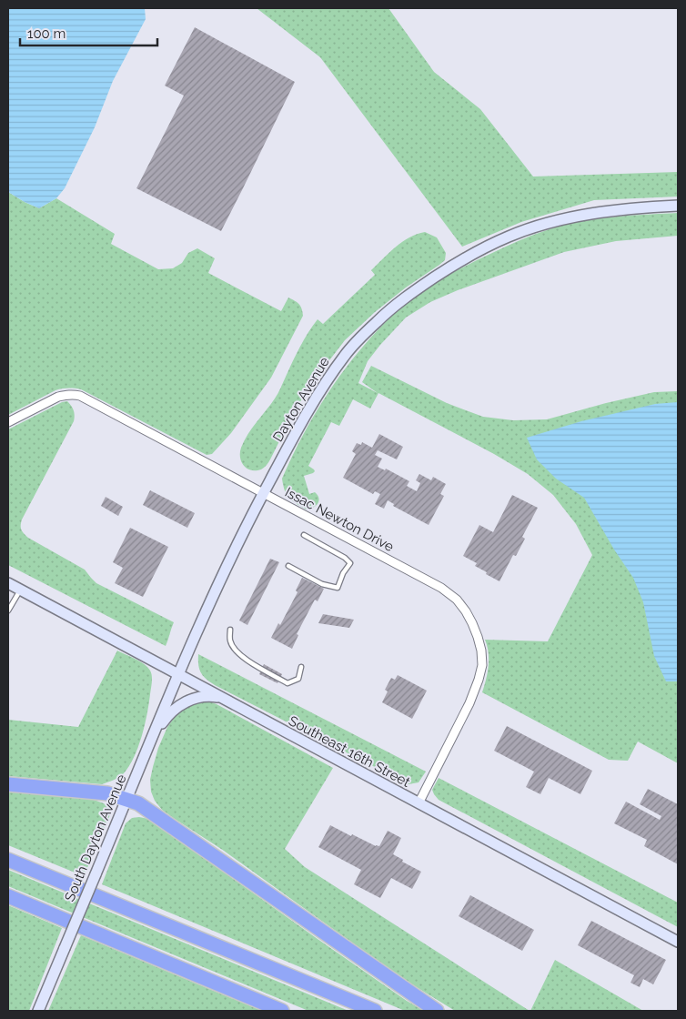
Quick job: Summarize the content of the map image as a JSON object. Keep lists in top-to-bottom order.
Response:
{
  "streets": {
    "main road": ["Dayton Avenue", "Southeast 16th Street", "South Dayton Avenue"],
    "street": ["Issac Newton Drive"]
  },
  "crossings": [
    ["Dayton Avenue", "Issac Newton Drive"],
    ["Dayton Avenue", "Southeast 16th Street"],
    ["Dayton Avenue", "South Dayton Avenue"],
    ["Issac Newton Drive", "Southeast 16th Street"],
    ["Southeast 16th Street", "South Dayton Avenue"]
  ],
  "scale_bar": "100 m"
}
